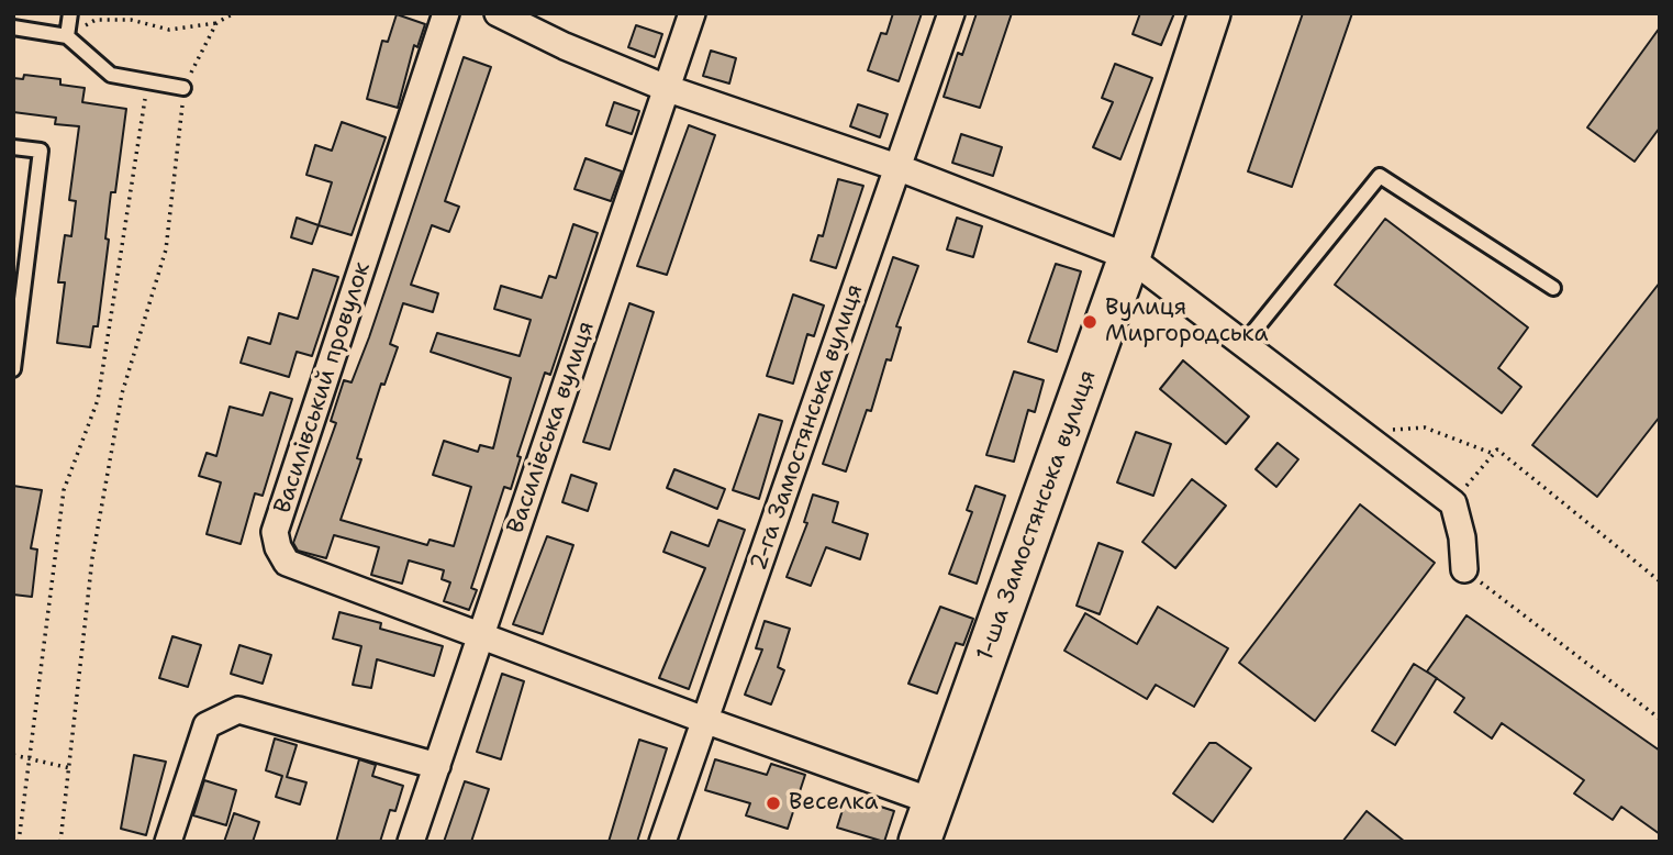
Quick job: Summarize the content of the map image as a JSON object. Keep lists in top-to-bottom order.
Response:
{
  "streets": {
    "main road": ["1-ша Замостянська вулиця"],
    "street": ["Василівський провулок", "Василівська вулиця", "2-га Замостянська вулиця"]
  },
  "crossings": [
    ["Василівський провулок", "Василівська вулиця"],
    ["Василівський провулок", "2-га Замостянська вулиця"],
    ["Василівський провулок", "1-ша Замостянська вулиця"]
  ],
  "places": ["Вулиця Миргородська", "Веселка"]
}
